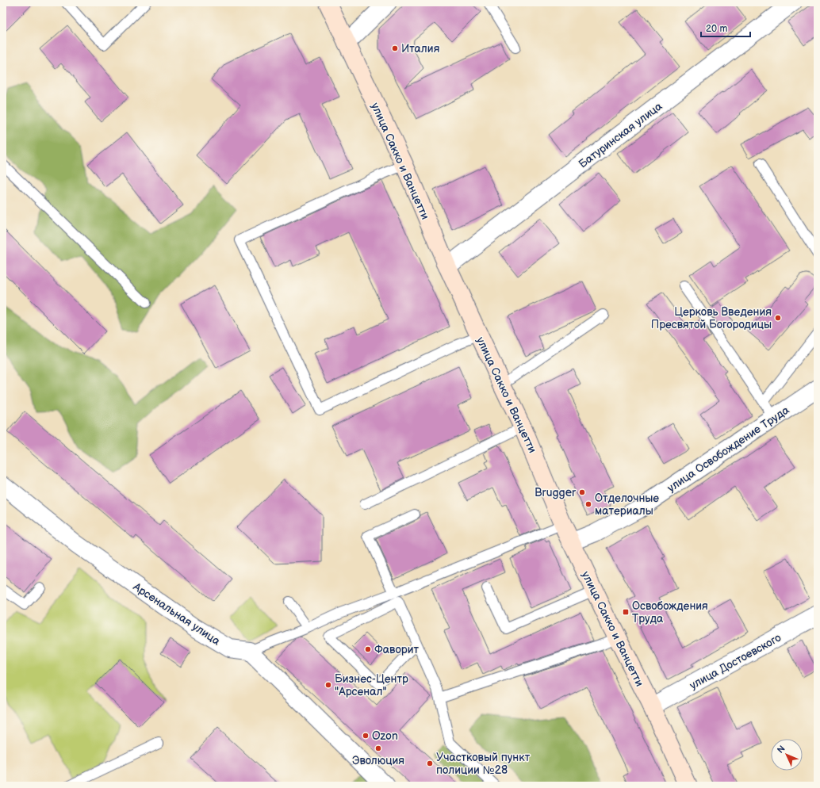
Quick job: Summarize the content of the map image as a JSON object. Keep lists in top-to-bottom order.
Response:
{
  "streets": {
    "street": [
      "Батуринская улица",
      "улица Сакко и Ванцетти",
      "улица Освобождение Труда",
      "Арсенальная улица",
      "улица Достоевского"
    ]
  },
  "crossings": [
    ["Батуринская улица", "улица Сакко и Ванцетти"],
    ["улица Сакко и Ванцетти", "улица Освобождение Труда"],
    ["улица Сакко и Ванцетти", "улица Достоевского"]
  ],
  "places": {
    "other": [
      "Италия",
      "Церковь Введения Пресвятой Богородицы",
      "Brugger",
      "Отделочные материалы",
      "Фаворит",
      "Бизнес-Центр \"Арсенал\"",
      "Ozon",
      "Эволюция",
      "Участковый пункт полиции №28"
    ],
    "transit": ["Освобождения Труда"]
  },
  "scale_bar": "20 m",
  "north": "top left"
}
